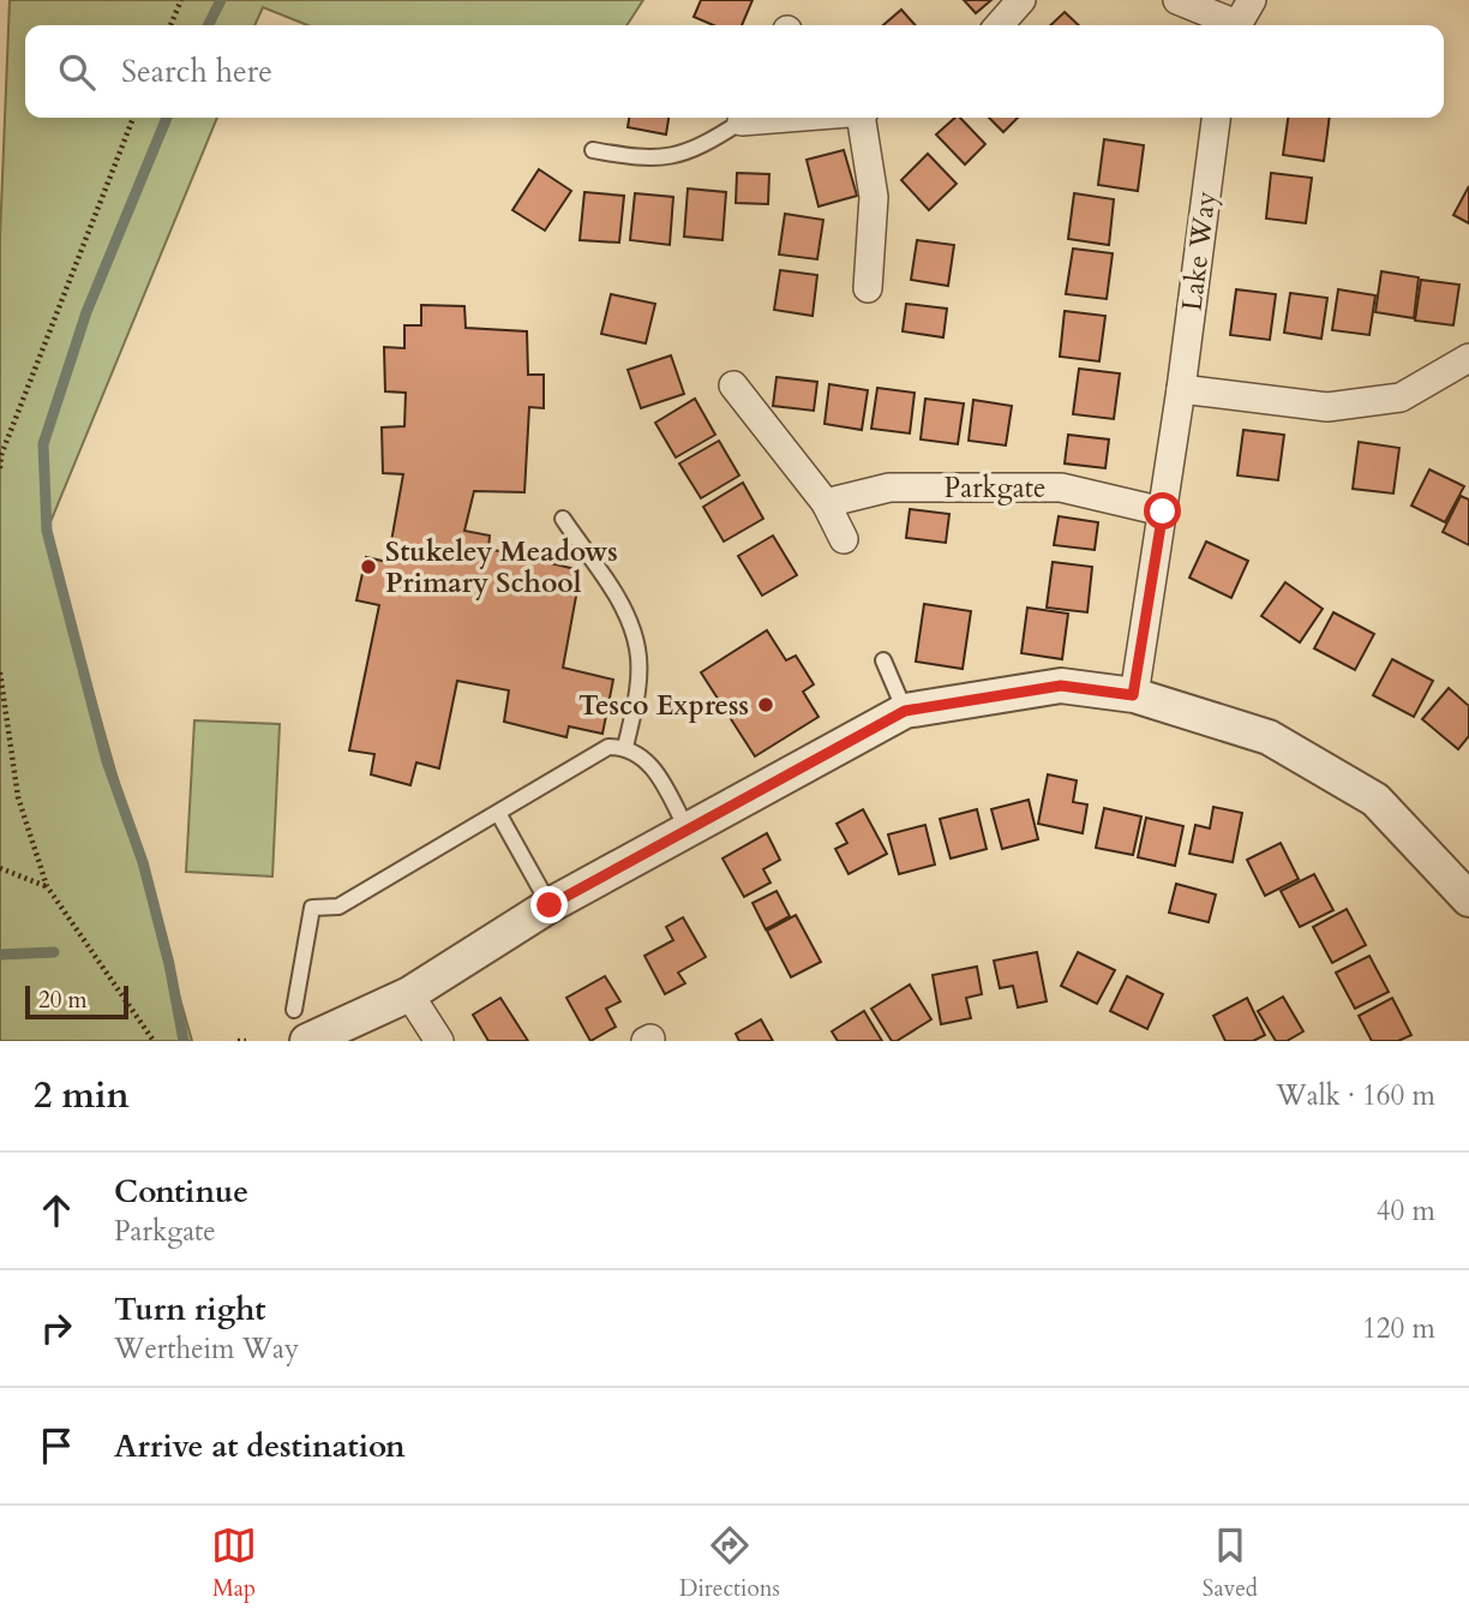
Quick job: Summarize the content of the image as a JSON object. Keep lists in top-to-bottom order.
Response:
{
  "streets": {
    "street": ["Lake Way", "Parkgate"]
  },
  "places": ["Stukeley Meadows Primary School", "Tesco Express"],
  "scale_bar": "20 m",
  "page": {
    "search": "Search here",
    "scale": "20 m",
    "heading": ["2 min", "Walk · 160 m"],
    "list": [
      ["Continue", "Parkgate", "40 m"],
      ["Turn right", "Wertheim Way", "120 m"],
      "Arrive at destination"
    ],
    "nav": ["Map", "Directions", "Saved"]
  }
}
